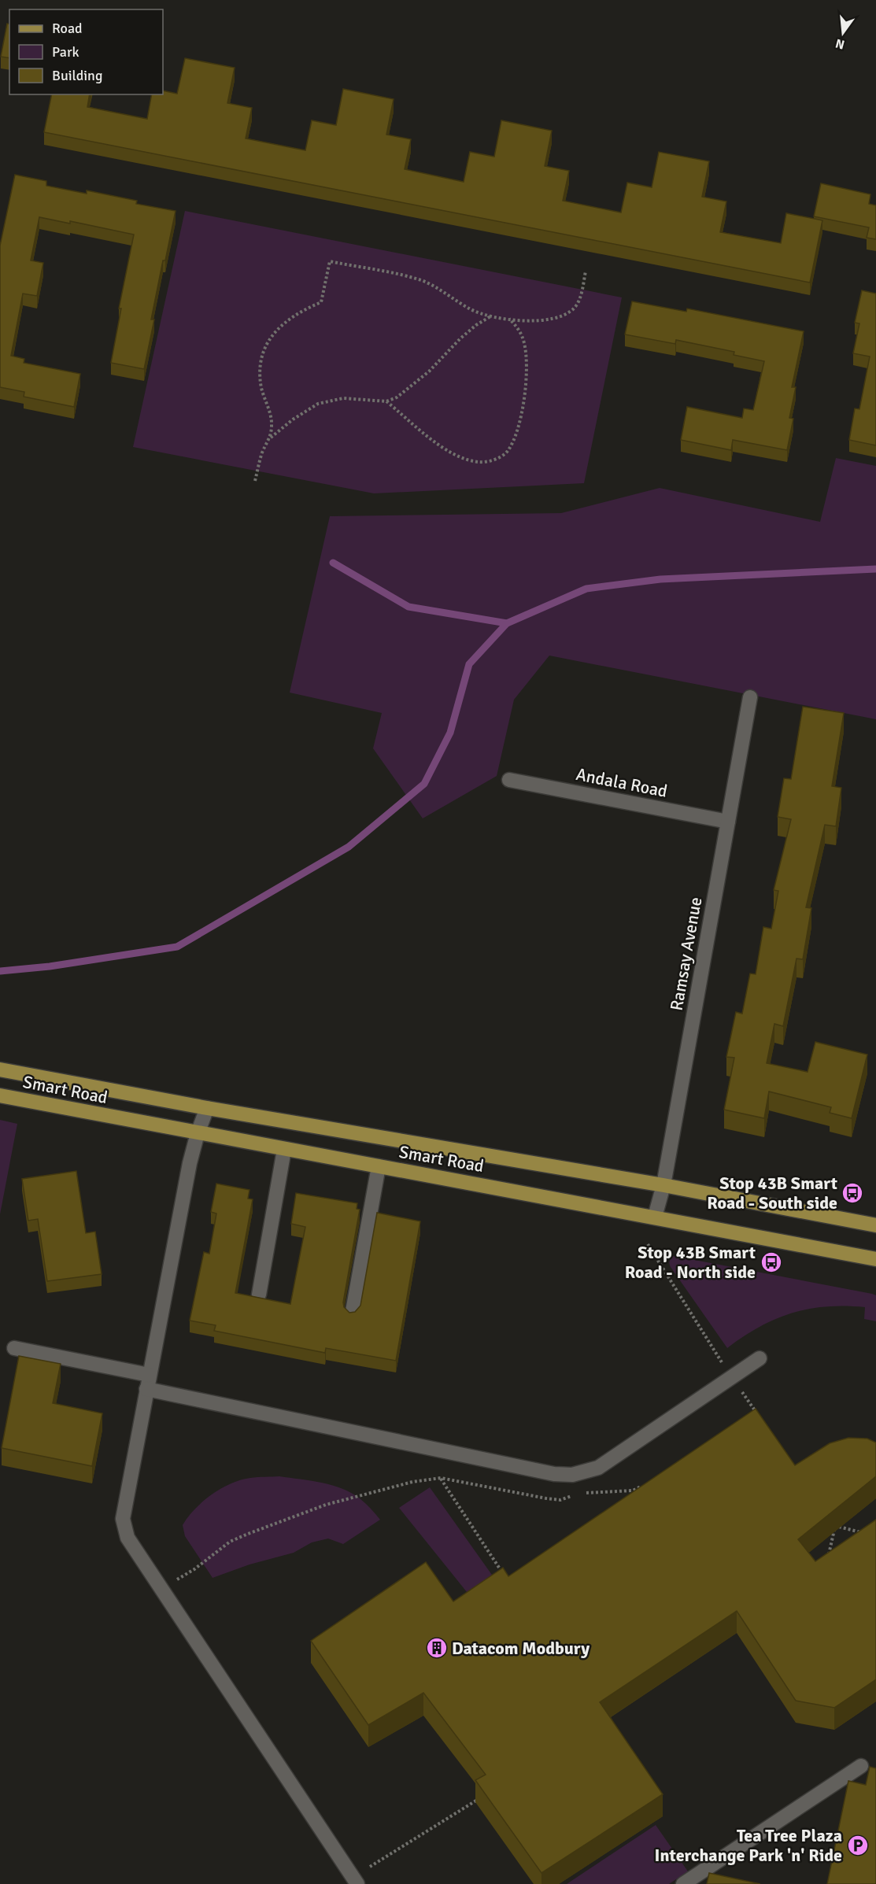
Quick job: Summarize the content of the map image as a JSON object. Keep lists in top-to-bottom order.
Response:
{
  "streets": {
    "main road": ["Smart Road"],
    "street": ["Andala Road", "Ramsay Avenue"]
  },
  "crossings": [
    ["Andala Road", "Ramsay Avenue"],
    ["Ramsay Avenue", "Smart Road"]
  ],
  "places": {
    "bus stop": ["Stop 43B Smart Road - South side", "Stop 43B Smart Road - North side"],
    "building": ["Datacom Modbury"],
    "parking": ["Tea Tree Plaza Interchange Park 'n' Ride"]
  },
  "legend": ["Road", "Park", "Building"],
  "north": "bottom"
}
